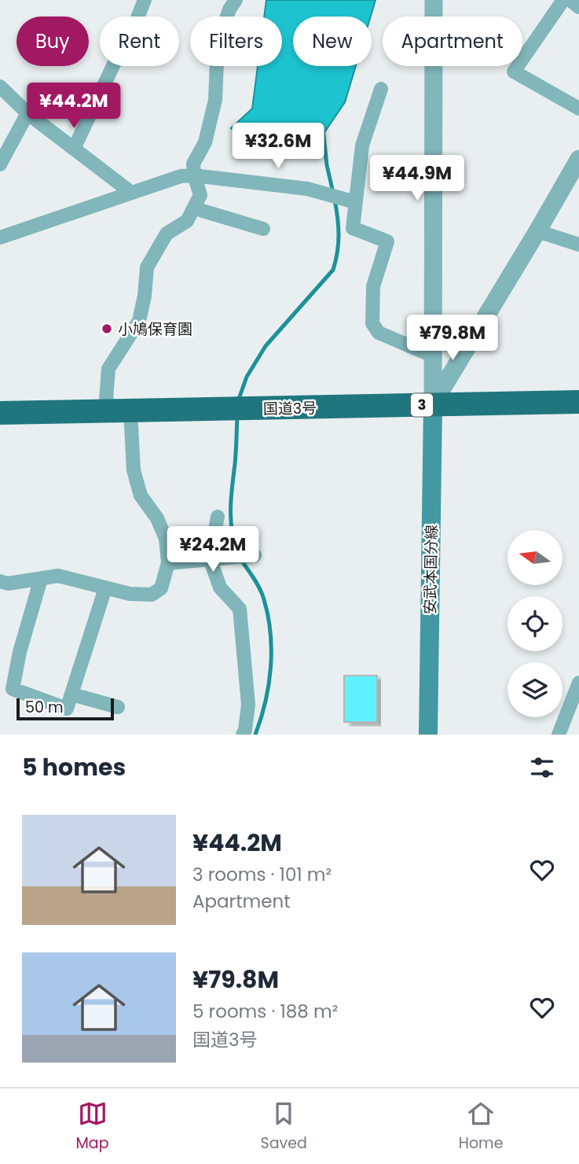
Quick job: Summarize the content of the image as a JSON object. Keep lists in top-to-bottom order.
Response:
{
  "streets": {
    "highway": ["3", "国道3号"],
    "main road": ["安武本国分線"]
  },
  "crossings": [
    ["国道3号", "安武本国分線"]
  ],
  "places": ["小鳩保育園"],
  "scale_bar": "50 m",
  "north": "left",
  "page": {
    "chip": [
      "Buy",
      "Rent",
      "Filters",
      "New",
      "Apartment"
    ],
    "price": [
      "¥44.2M",
      "¥32.6M",
      "¥44.9M",
      "¥79.8M",
      "¥24.2M"
    ],
    "scale": "50 m",
    "heading": "5 homes",
    "list": [
      {
        "name": "¥44.2M",
        "note": "3 rooms · 101 m² · Apartment"
      },
      {
        "name": "¥79.8M",
        "note": "5 rooms · 188 m² · 国道3号"
      }
    ],
    "tabs": ["Map", "Saved", "Home"]
  }
}
